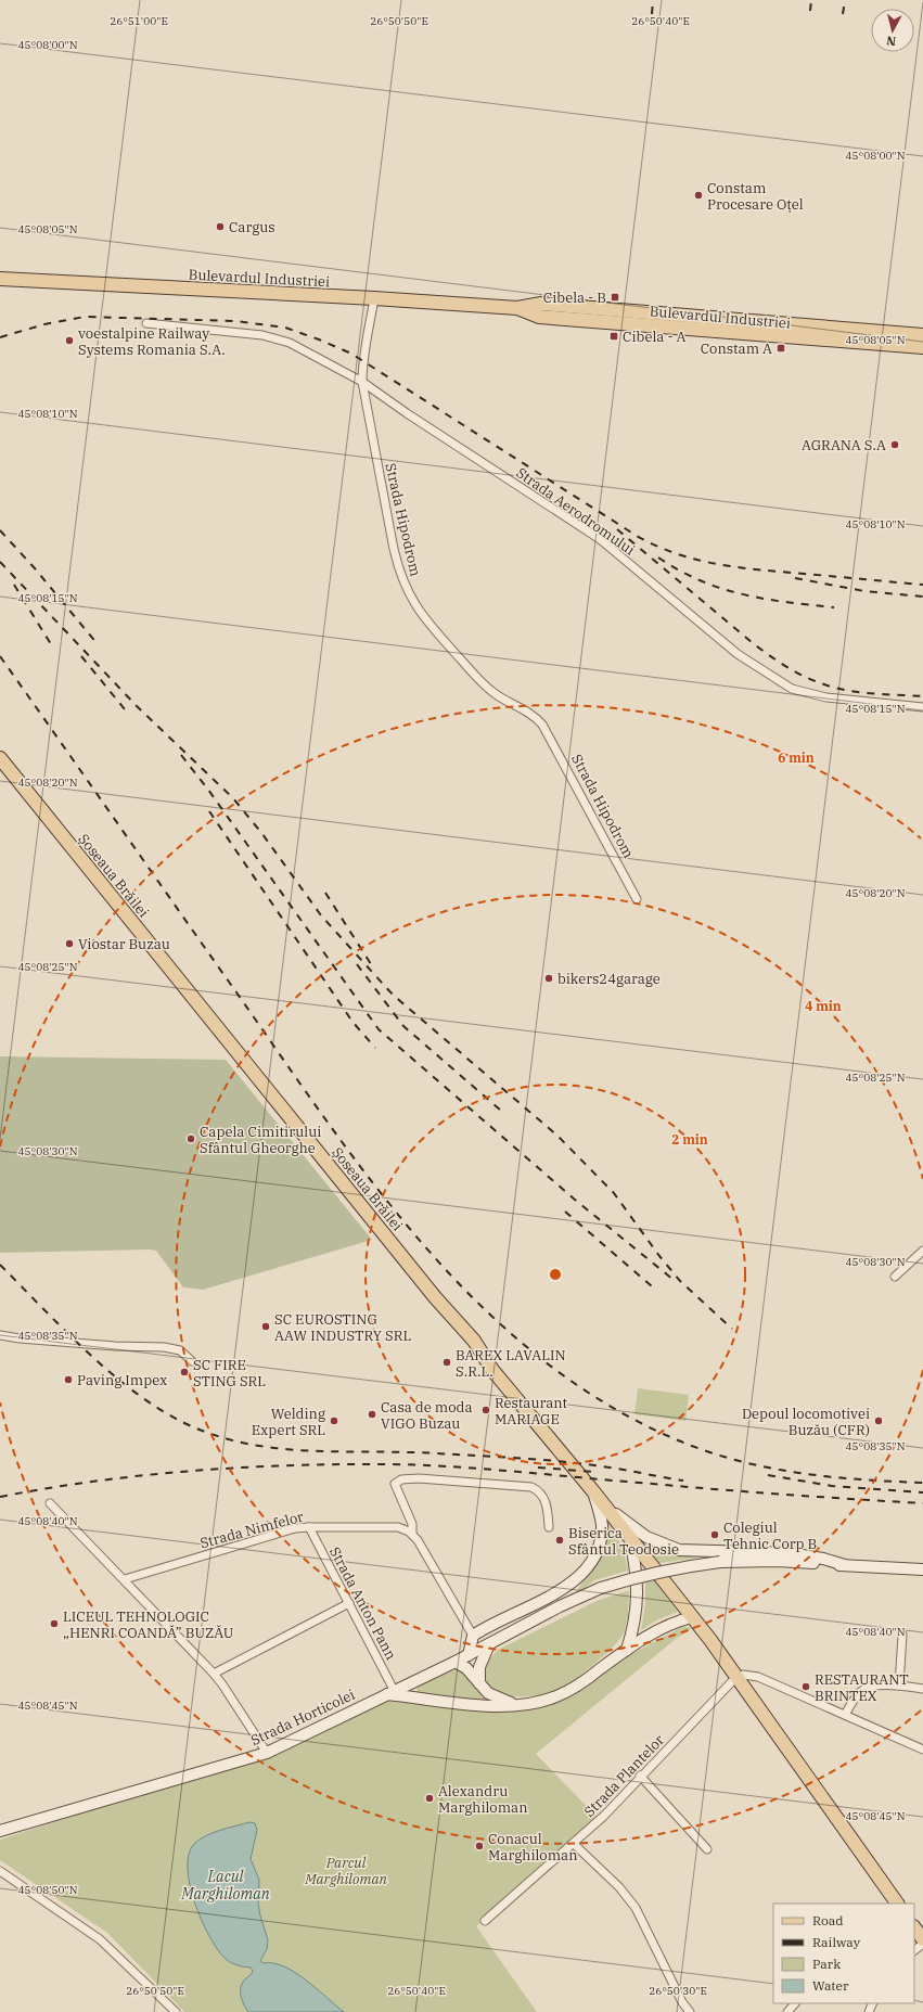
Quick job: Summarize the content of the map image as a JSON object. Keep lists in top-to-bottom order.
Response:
{
  "streets": {
    "main road": ["Bulevardul Industriei", "Șoseaua Brăilei", "Strada Horticolei"],
    "street": [
      "Strada Aerodromului",
      "Strada Hipodrom",
      "Strada Nimfelor",
      "Strada Anton Pann",
      "Strada Plantelor"
    ]
  },
  "crossings": [
    ["Bulevardul Industriei", "Strada Hipodrom"],
    ["Strada Aerodromului", "Strada Hipodrom"],
    ["Șoseaua Brăilei", "Strada Plantelor"],
    ["Strada Nimfelor", "Strada Anton Pann"],
    ["Strada Anton Pann", "Strada Horticolei"]
  ],
  "water": ["Lacul Marghiloman"],
  "parks": ["Parcul Marghiloman"],
  "places": {
    "other": [
      "Constam Procesare Oțel",
      "Cargus",
      "voestalpine Railway Systems Romania S.A.",
      "AGRANA S.A",
      "Viostar Buzau",
      "bikers24garage",
      "Capela Cimitirului Sfântul Gheorghe",
      "SC EUROSTING AAW INDUSTRY SRL",
      "BAREX LAVALIN S.R.L.",
      "SC FIRE STING SRL",
      "Paving Impex",
      "Restaurant MARIAGE",
      "Casa de moda VIGO Buzau",
      "Welding Expert SRL",
      "Depoul locomotivei Buzău (CFR)",
      "Colegiul Tehnic Corp B",
      "Biserica Sfântul Teodosie",
      "LICEUL TEHNOLOGIC „HENRI COANDĂ” BUZĂU",
      "RESTAURANT BRINTEX",
      "Alexandru Marghiloman",
      "Conacul Marghiloman"
    ],
    "transit": ["Cibela - B", "Cibela - A", "Constam A"]
  },
  "legend": [
    "Road",
    "Railway",
    "Park",
    "Water"
  ],
  "north": "bottom",
  "coordinates": [
    "26°51'00\"E",
    "26°50'50\"E",
    "26°50'40\"E",
    "45°08'00\"N",
    "45°08'05\"N",
    "45°08'10\"N",
    "45°08'15\"N",
    "45°08'20\"N",
    "45°08'25\"N",
    "45°08'30\"N",
    "45°08'35\"N",
    "45°08'40\"N",
    "45°08'45\"N",
    "45°08'50\"N",
    "26°50'30\"E"
  ],
  "rings": ["6 min", "4 min", "2 min"]
}
